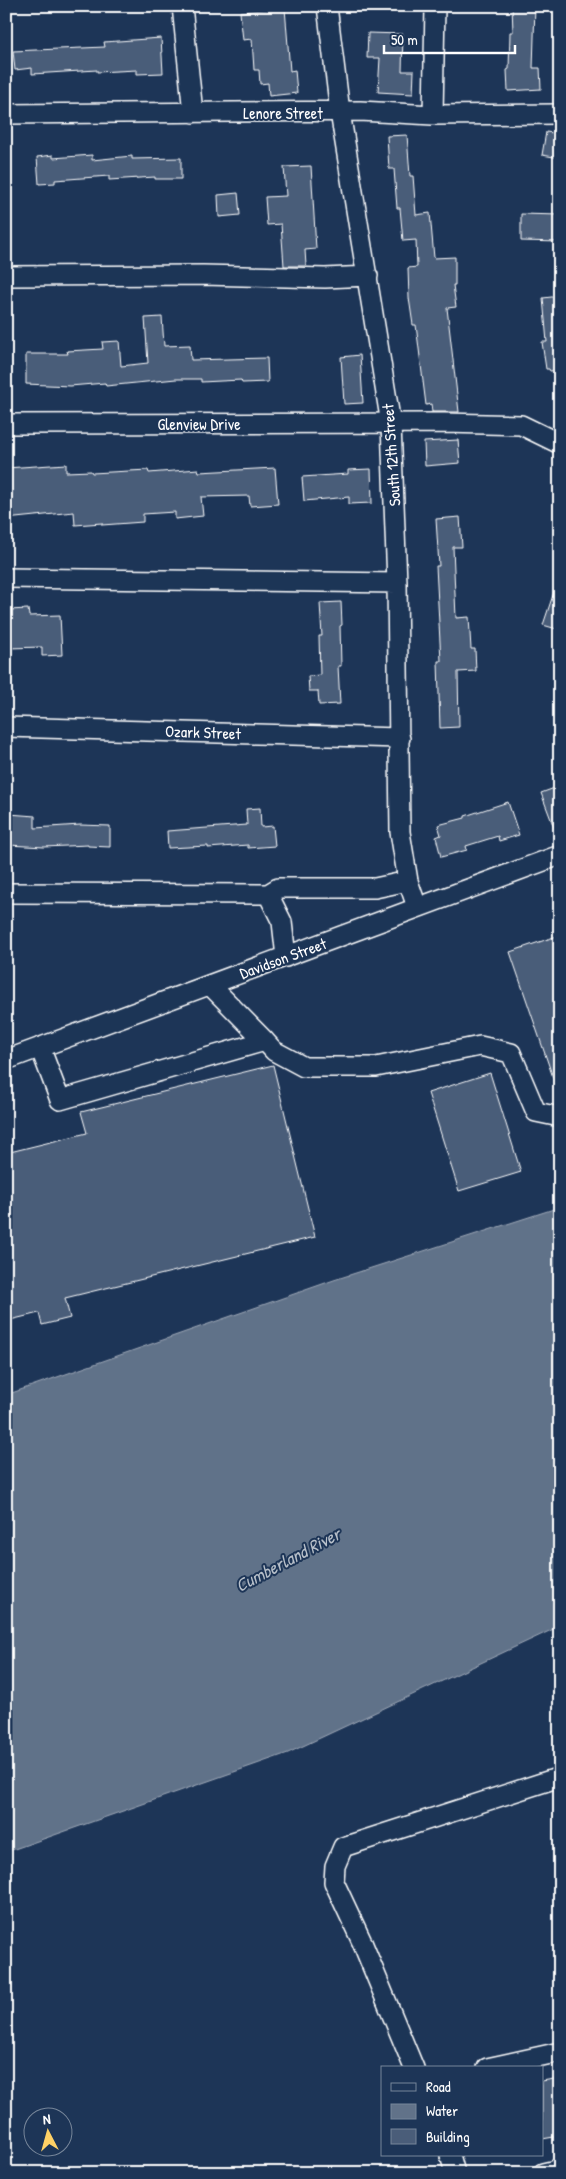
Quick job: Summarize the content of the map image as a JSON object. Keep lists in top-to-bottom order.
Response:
{
  "streets": {
    "street": [
      "Lenore Street",
      "Glenview Drive",
      "South 12th Street",
      "Ozark Street",
      "Davidson Street"
    ]
  },
  "crossings": [
    ["Lenore Street", "South 12th Street"],
    ["Glenview Drive", "South 12th Street"],
    ["South 12th Street", "Ozark Street"],
    ["South 12th Street", "Davidson Street"]
  ],
  "water": ["Cumberland River"],
  "legend": ["Road", "Water", "Building"],
  "scale_bar": "50 m",
  "north": "top"
}
